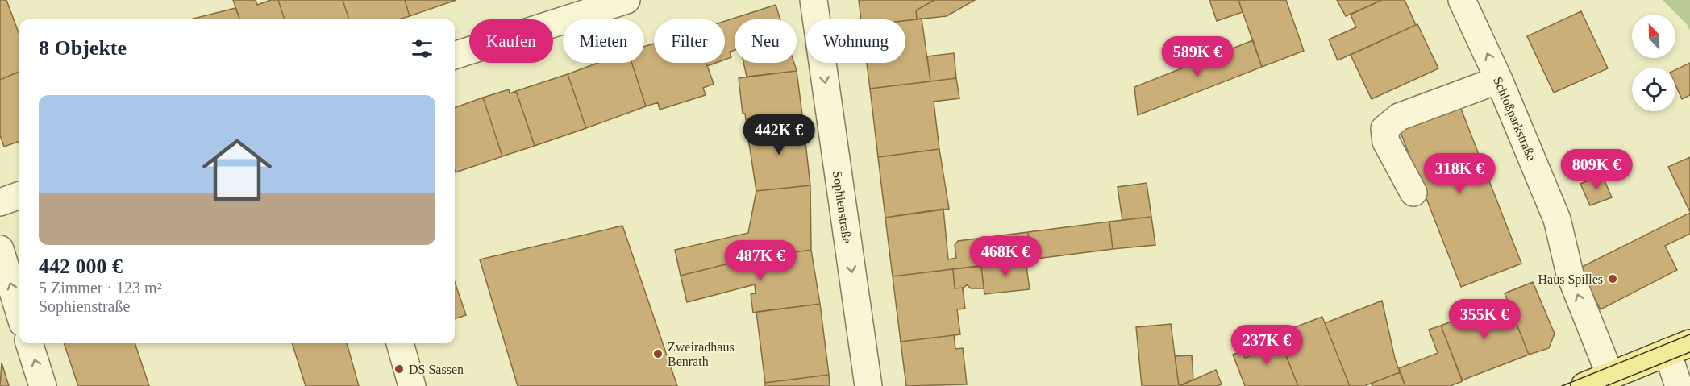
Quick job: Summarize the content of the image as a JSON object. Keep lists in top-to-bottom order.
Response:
{
  "streets": {
    "street": ["Schloßparkstraße", "Sophienstraße"]
  },
  "one_way": ["Schloßparkstraße", "Sophienstraße"],
  "places": ["Haus Spilles", "Zweiradhaus Benrath", "DS Sassen"],
  "north": "top",
  "page": {
    "chip": [
      "Kaufen",
      "Mieten",
      "Filter",
      "Neu",
      "Wohnung"
    ],
    "heading": "8 Objekte",
    "price": [
      "589K €",
      "442K €",
      "809K €",
      "318K €",
      "468K €",
      "487K €",
      "355K €",
      "237K €"
    ],
    "list": [
      {
        "name": "442 000 €",
        "note": "5 Zimmer · 123 m² · Sophienstraße"
      }
    ]
  }
}
